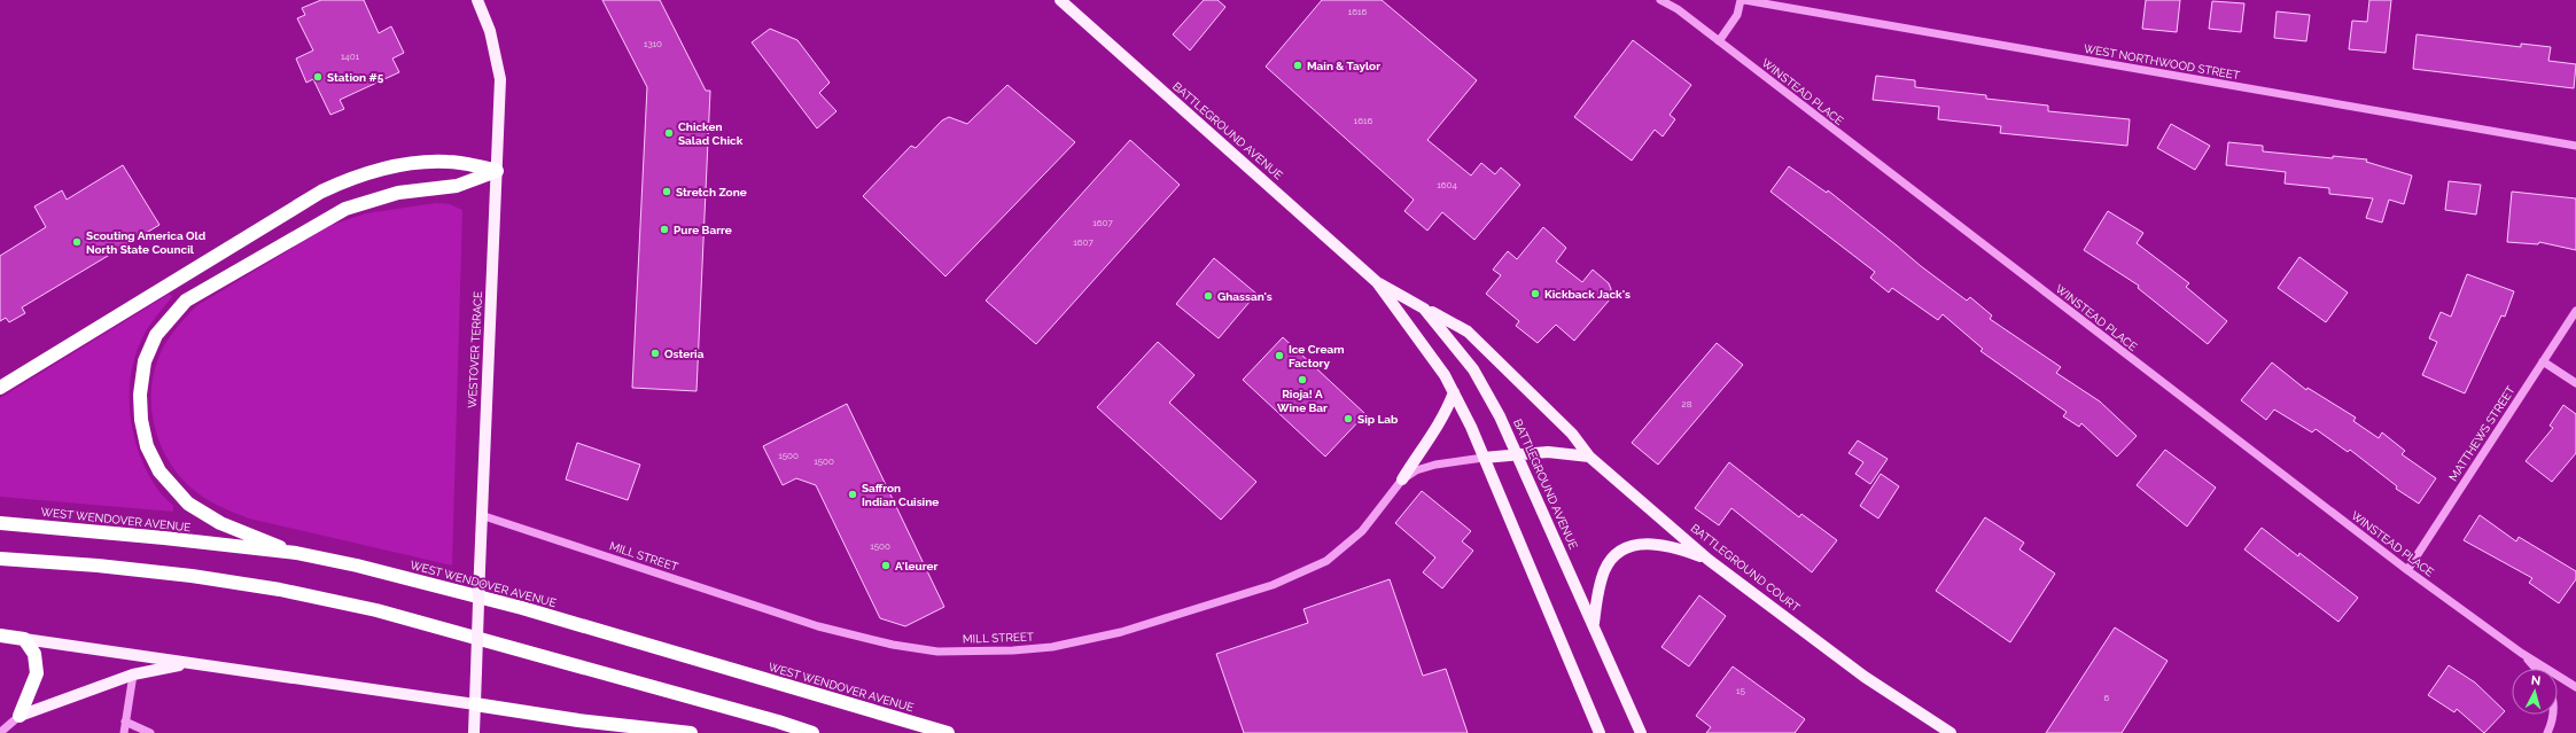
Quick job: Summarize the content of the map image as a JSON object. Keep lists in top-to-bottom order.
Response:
{
  "streets": {
    "highway": ["WEST WENDOVER AVENUE"],
    "main road": ["BATTLEGROUND AVENUE", "WESTOVER TERRACE", "BATTLEGROUND COURT"],
    "street": [
      "WEST NORTHWOOD STREET",
      "WINSTEAD PLACE",
      "MATTHEWS STREET",
      "MILL STREET"
    ]
  },
  "crossings": [
    ["WINSTEAD PLACE", "MATTHEWS STREET"],
    ["BATTLEGROUND AVENUE", "MILL STREET"],
    ["BATTLEGROUND AVENUE", "BATTLEGROUND COURT"],
    ["WESTOVER TERRACE", "MILL STREET"]
  ],
  "places": [
    "Main & Taylor",
    "Station #5",
    "Chicken Salad Chick",
    "Stretch Zone",
    "Pure Barre",
    "Scouting America Old North State Council",
    "Kickback Jack's",
    "Ghassan's",
    "Osteria",
    "Ice Cream Factory",
    "Rioja! A Wine Bar",
    "Sip Lab",
    "Saffron Indian Cuisine",
    "A'leurer"
  ],
  "house_numbers": [
    "1616",
    "1310",
    "1401",
    "1616",
    "1604",
    "1607",
    "1607",
    "28",
    "1500",
    "1500",
    "1500",
    "15",
    "6"
  ],
  "north": "top"
}
